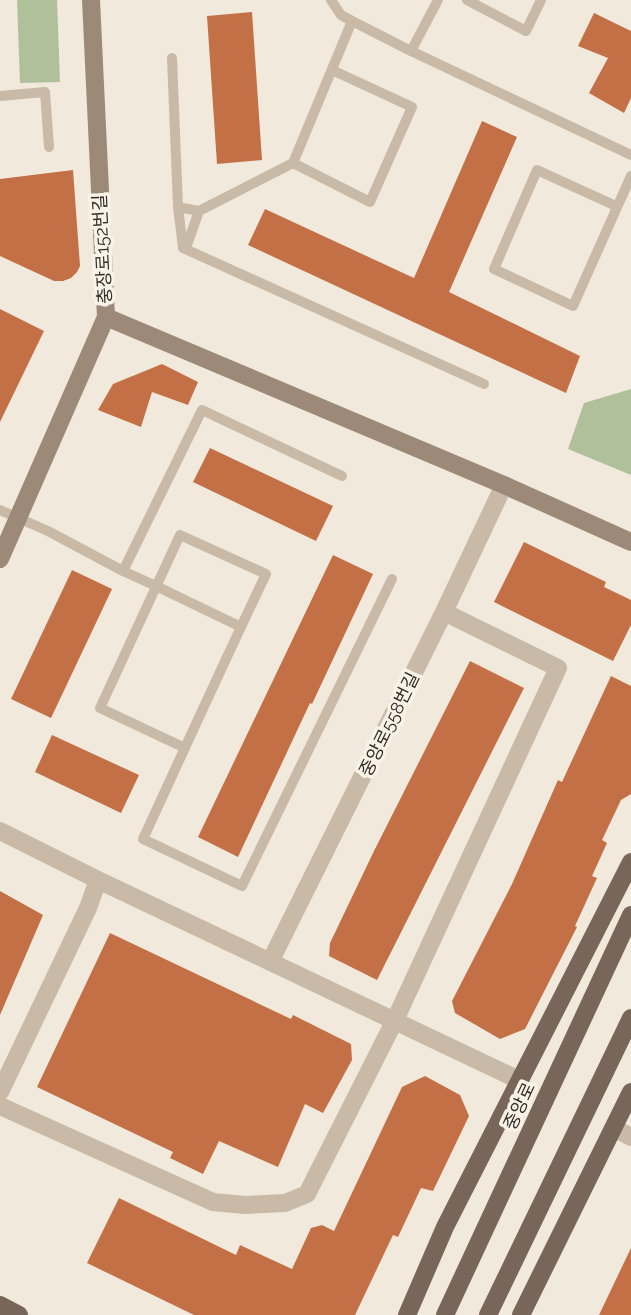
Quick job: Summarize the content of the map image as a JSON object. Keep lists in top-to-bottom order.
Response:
{
  "streets": {
    "main road": ["중앙로"],
    "street": ["충장로152번길", "중앙로558번길"]
  }
}
